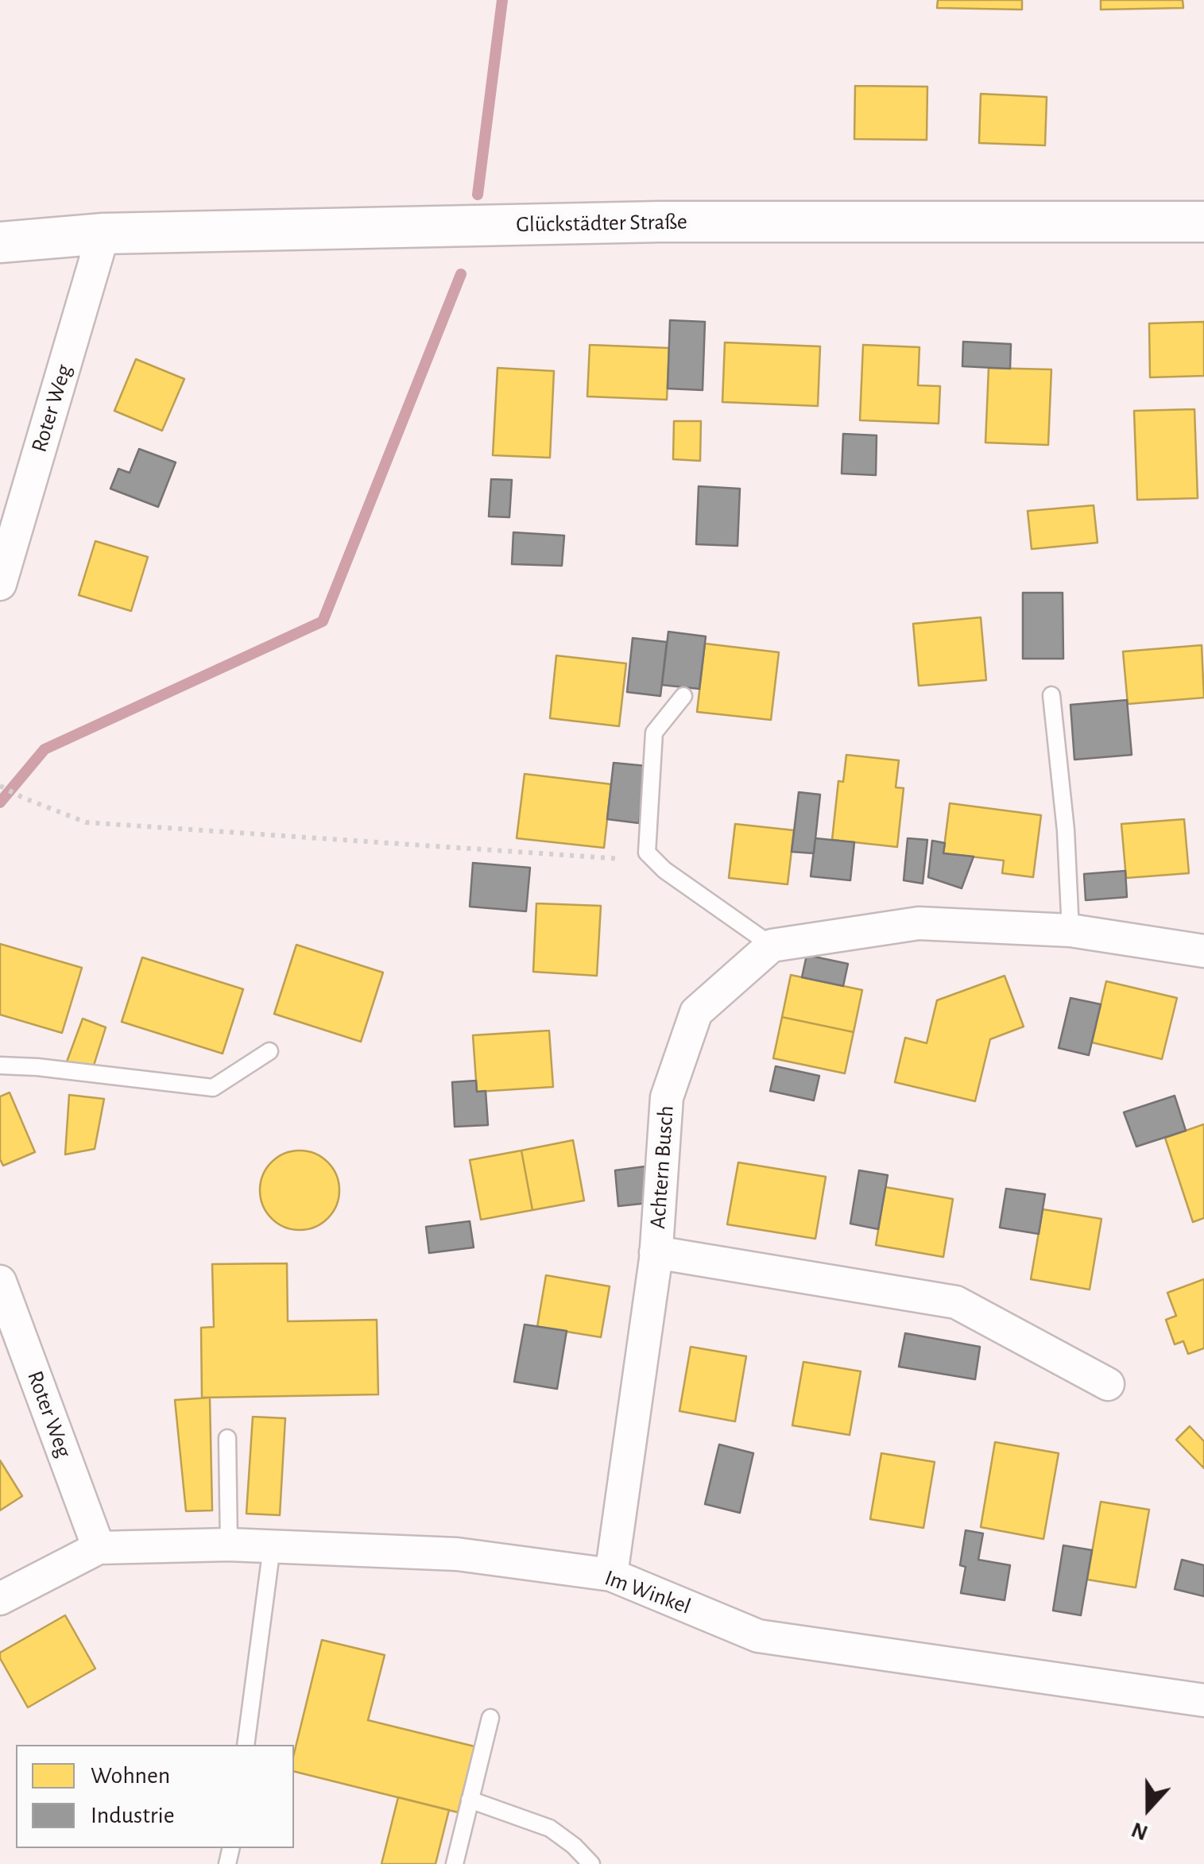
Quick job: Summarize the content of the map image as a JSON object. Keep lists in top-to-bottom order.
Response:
{
  "streets": {
    "street": [
      "Glückstädter Straße",
      "Roter Weg",
      "Achtern Busch",
      "Im Winkel"
    ]
  },
  "crossings": [
    ["Glückstädter Straße", "Roter Weg"],
    ["Roter Weg", "Im Winkel"],
    ["Achtern Busch", "Im Winkel"]
  ],
  "legend": ["Wohnen", "Industrie"],
  "north": "bottom"
}
